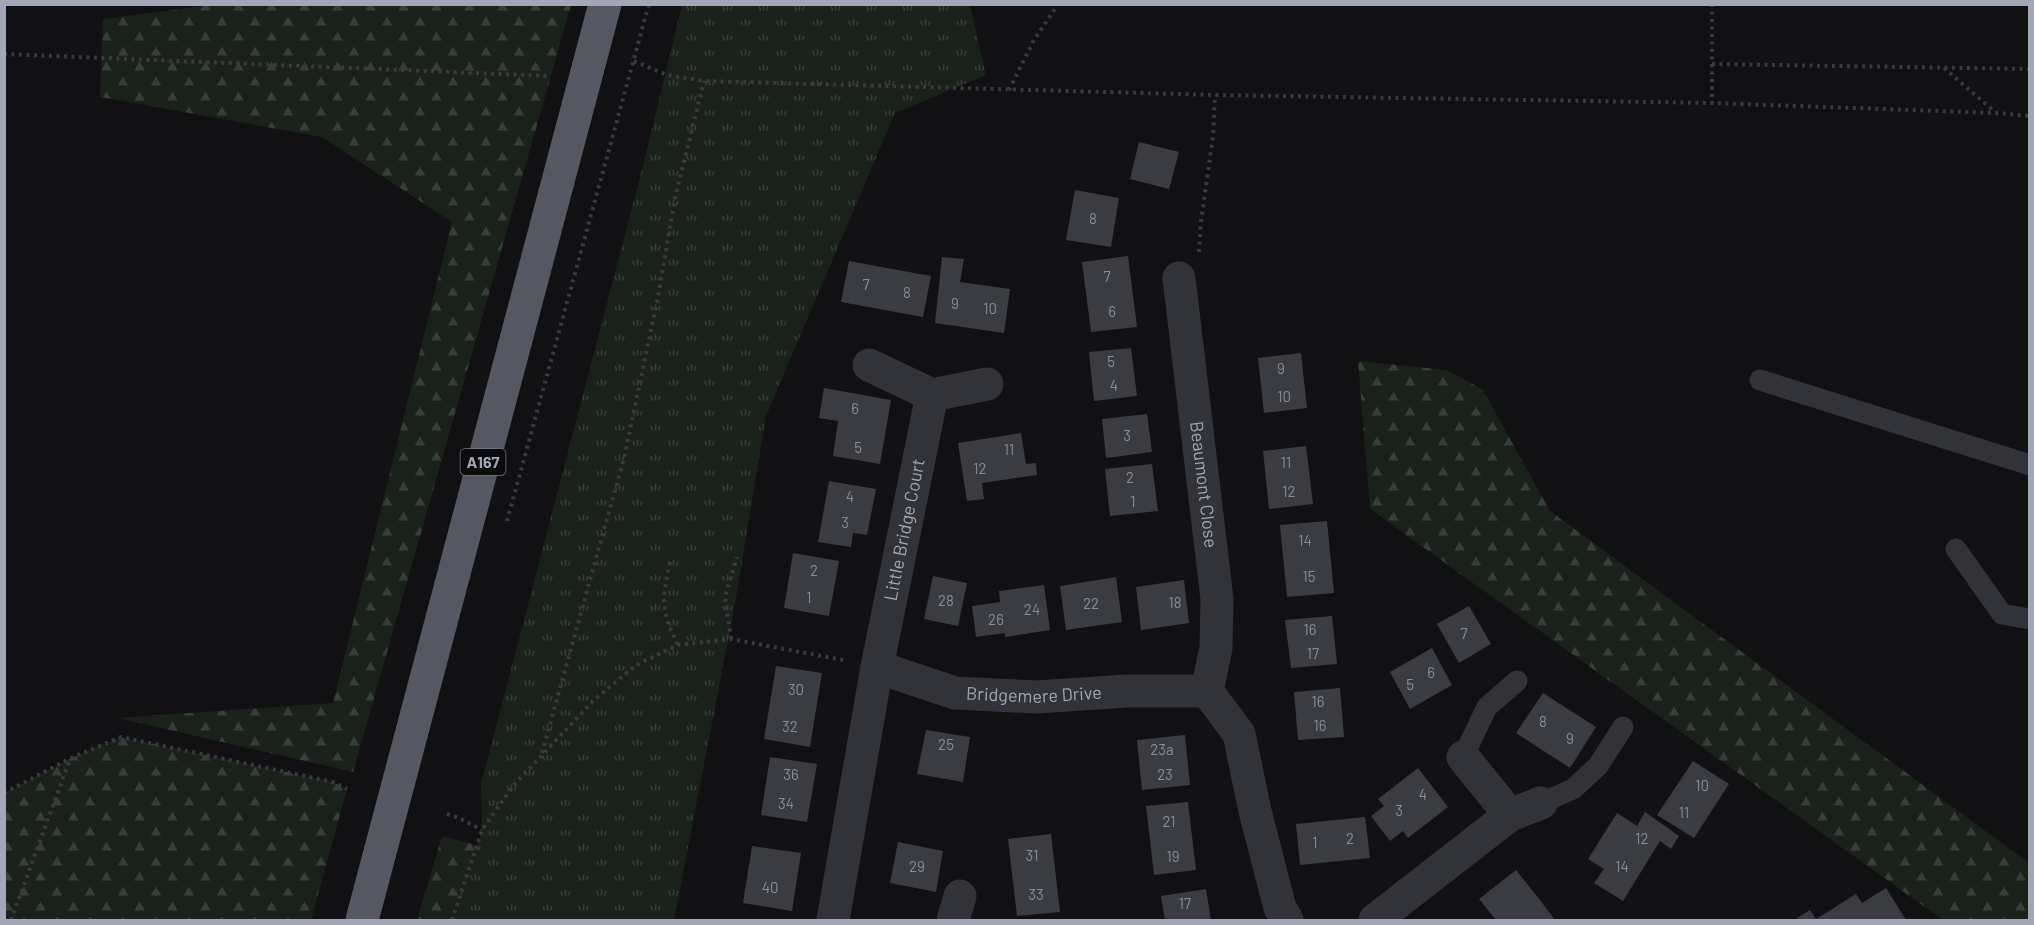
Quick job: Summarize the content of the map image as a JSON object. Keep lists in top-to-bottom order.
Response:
{
  "streets": {
    "highway": ["A167"],
    "street": ["Beaumont Close", "Little Bridge Court", "Bridgemere Drive"]
  },
  "crossings": [
    ["Beaumont Close", "Bridgemere Drive"],
    ["Little Bridge Court", "Bridgemere Drive"]
  ],
  "house_numbers": [
    "8",
    "7",
    "7",
    "8",
    "9",
    "10",
    "6",
    "5",
    "9",
    "4",
    "10",
    "6",
    "3",
    "5",
    "11",
    "11",
    "12",
    "2",
    "12",
    "4",
    "1",
    "3",
    "14",
    "2",
    "15",
    "1",
    "28",
    "18",
    "22",
    "24",
    "26",
    "16",
    "7",
    "17",
    "6",
    "5",
    "30",
    "16",
    "8",
    "16",
    "32",
    "9",
    "25",
    "23a",
    "36",
    "23",
    "10",
    "4",
    "34",
    "3",
    "11",
    "21",
    "2",
    "12",
    "1",
    "31",
    "19",
    "29",
    "14",
    "40",
    "33",
    "17"
  ]
}
